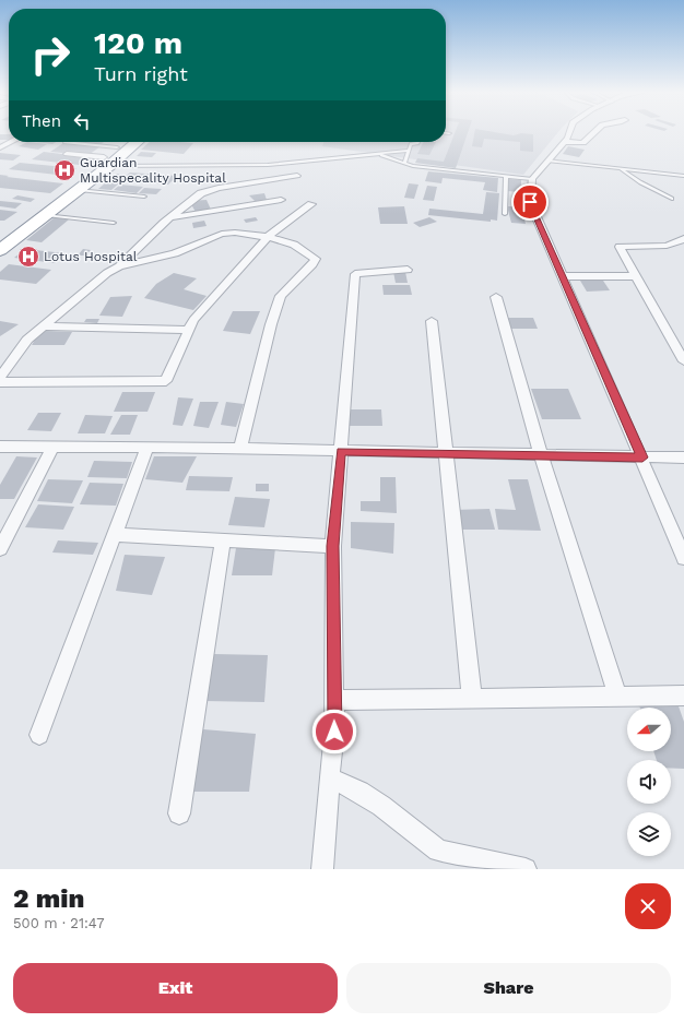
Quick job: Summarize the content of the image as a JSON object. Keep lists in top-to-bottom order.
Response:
{
  "places": {
    "hospital": ["Guardian Multispecality Hospital", "Lotus Hospital"]
  },
  "north": "left",
  "page": {
    "turn": ["120 m", "Turn right"],
    "then": "Then",
    "heading": ["2 min", "500 m · 21:47"],
    "buttons": ["Exit", "Share"]
  }
}
